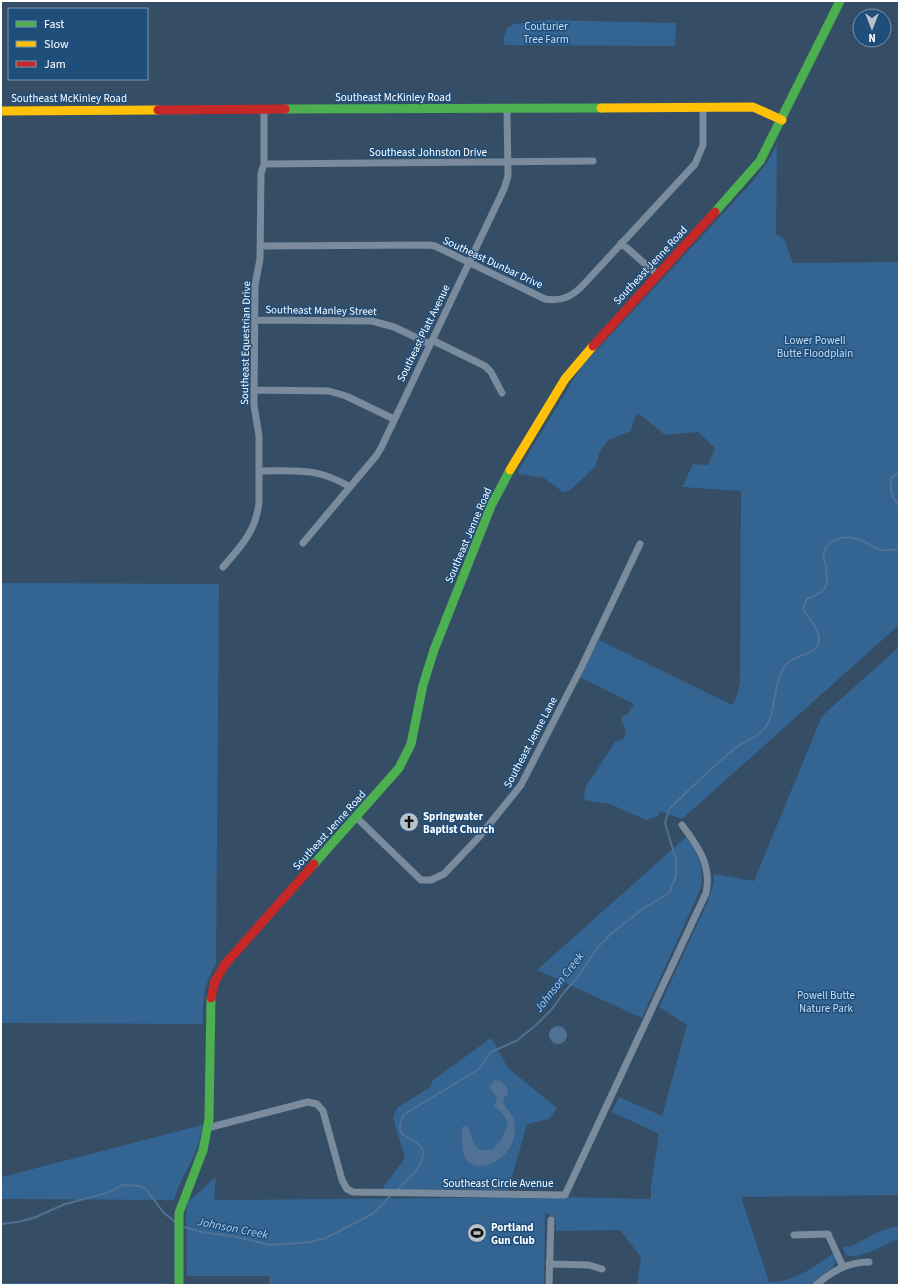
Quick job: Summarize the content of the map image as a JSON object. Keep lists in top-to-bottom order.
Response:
{
  "streets": {
    "main road": ["Southeast McKinley Road", "Southeast Jenne Road"],
    "street": [
      "Southeast Johnston Drive",
      "Southeast Dunbar Drive",
      "Southeast Manley Street",
      "Southeast Platt Avenue",
      "Southeast Equestrian Drive",
      "Southeast Jenne Lane",
      "Southeast Circle Avenue"
    ]
  },
  "crossings": [
    ["Southeast McKinley Road", "Southeast Dunbar Drive"],
    ["Southeast McKinley Road", "Southeast Jenne Road"],
    ["Southeast McKinley Road", "Southeast Platt Avenue"],
    ["Southeast McKinley Road", "Southeast Equestrian Drive"],
    ["Southeast Johnston Drive", "Southeast Platt Avenue"],
    ["Southeast Johnston Drive", "Southeast Equestrian Drive"],
    ["Southeast Dunbar Drive", "Southeast Platt Avenue"],
    ["Southeast Dunbar Drive", "Southeast Equestrian Drive"],
    ["Southeast Jenne Road", "Southeast Jenne Lane"],
    ["Southeast Jenne Road", "Southeast Circle Avenue"],
    ["Southeast Manley Street", "Southeast Platt Avenue"],
    ["Southeast Manley Street", "Southeast Equestrian Drive"]
  ],
  "water": ["Johnson Creek"],
  "parks": ["Couturier Tree Farm", "Lower Powell Butte Floodplain", "Powell Butte Nature Park"],
  "places": {
    "church": ["Springwater Baptist Church"],
    "sports": ["Portland Gun Club"]
  },
  "legend": ["Fast", "Slow", "Jam"],
  "north": "bottom"
}
